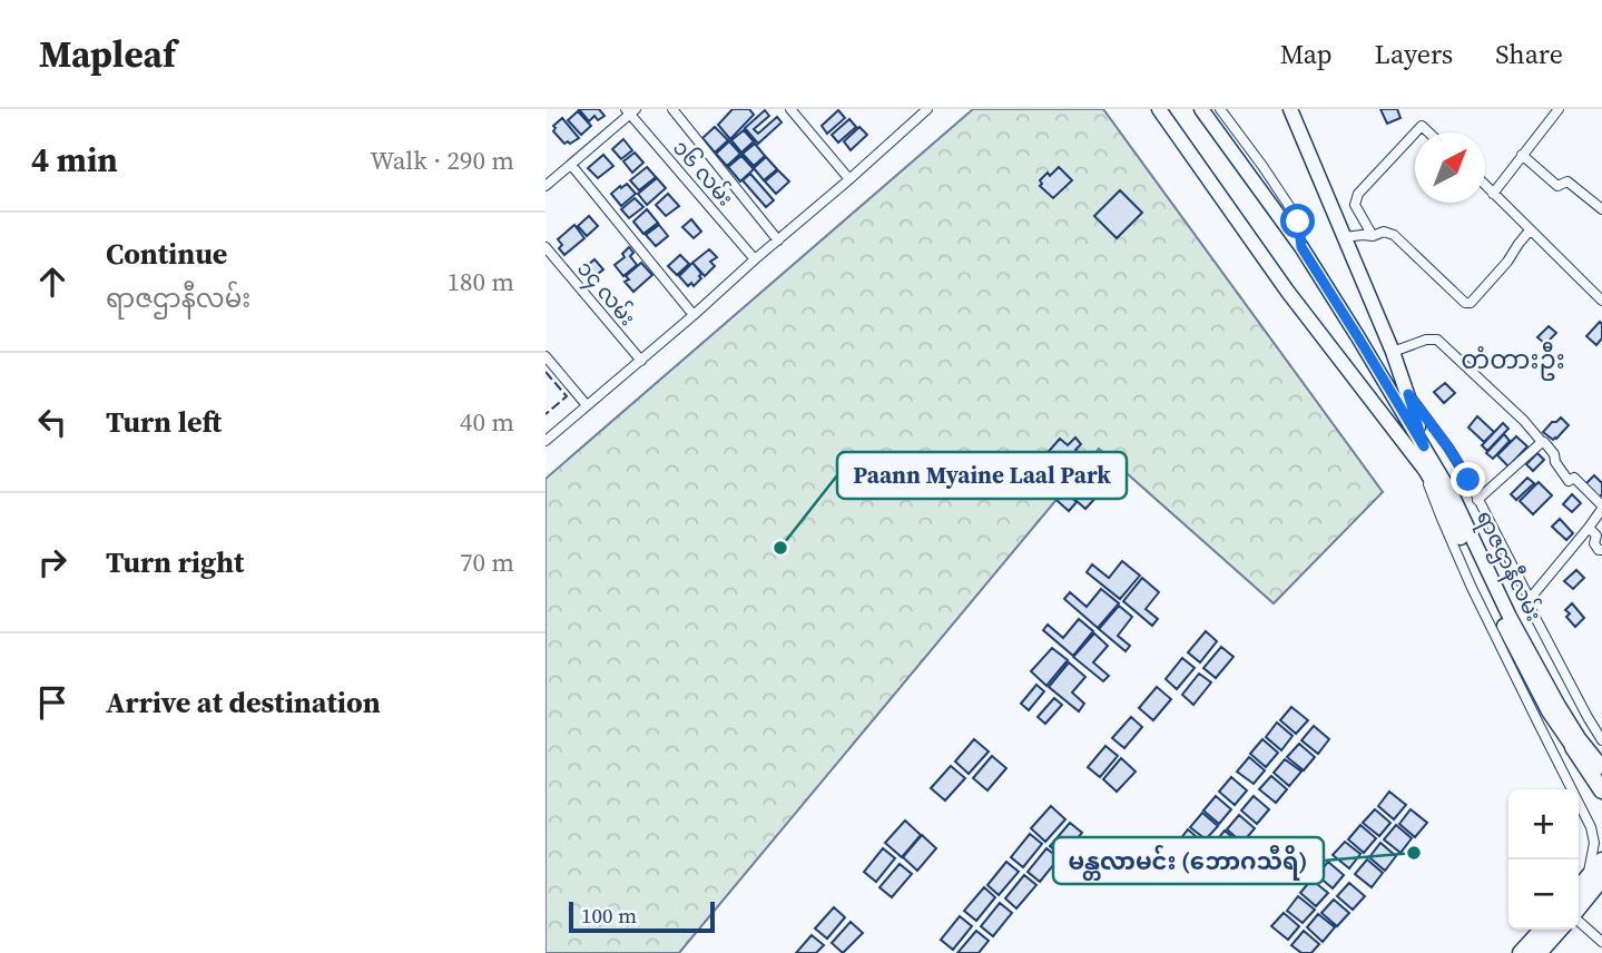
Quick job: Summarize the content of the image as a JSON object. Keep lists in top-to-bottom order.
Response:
{
  "streets": {
    "main road": ["ရာဇဌာနီလမ်း"],
    "street": ["၁၆ လမ်း", "၁၄ လမ်း"]
  },
  "districts": ["တံတားဦး"],
  "places": ["Paann Myaine Laal Park", "မန္တလာမင်း (ဘောဂသီရိ)"],
  "scale_bar": "100 m",
  "north": "top right",
  "page": {
    "header": "Mapleaf",
    "nav": ["Map", "Layers", "Share"],
    "heading": ["4 min", "Walk · 290 m"],
    "list": [
      ["Continue", "ရာဇဌာနီလမ်း", "180 m"],
      ["Turn left", "40 m"],
      ["Turn right", "70 m"],
      "Arrive at destination"
    ],
    "map_buttons": ["+", "−"],
    "scale": "100 m"
  }
}
